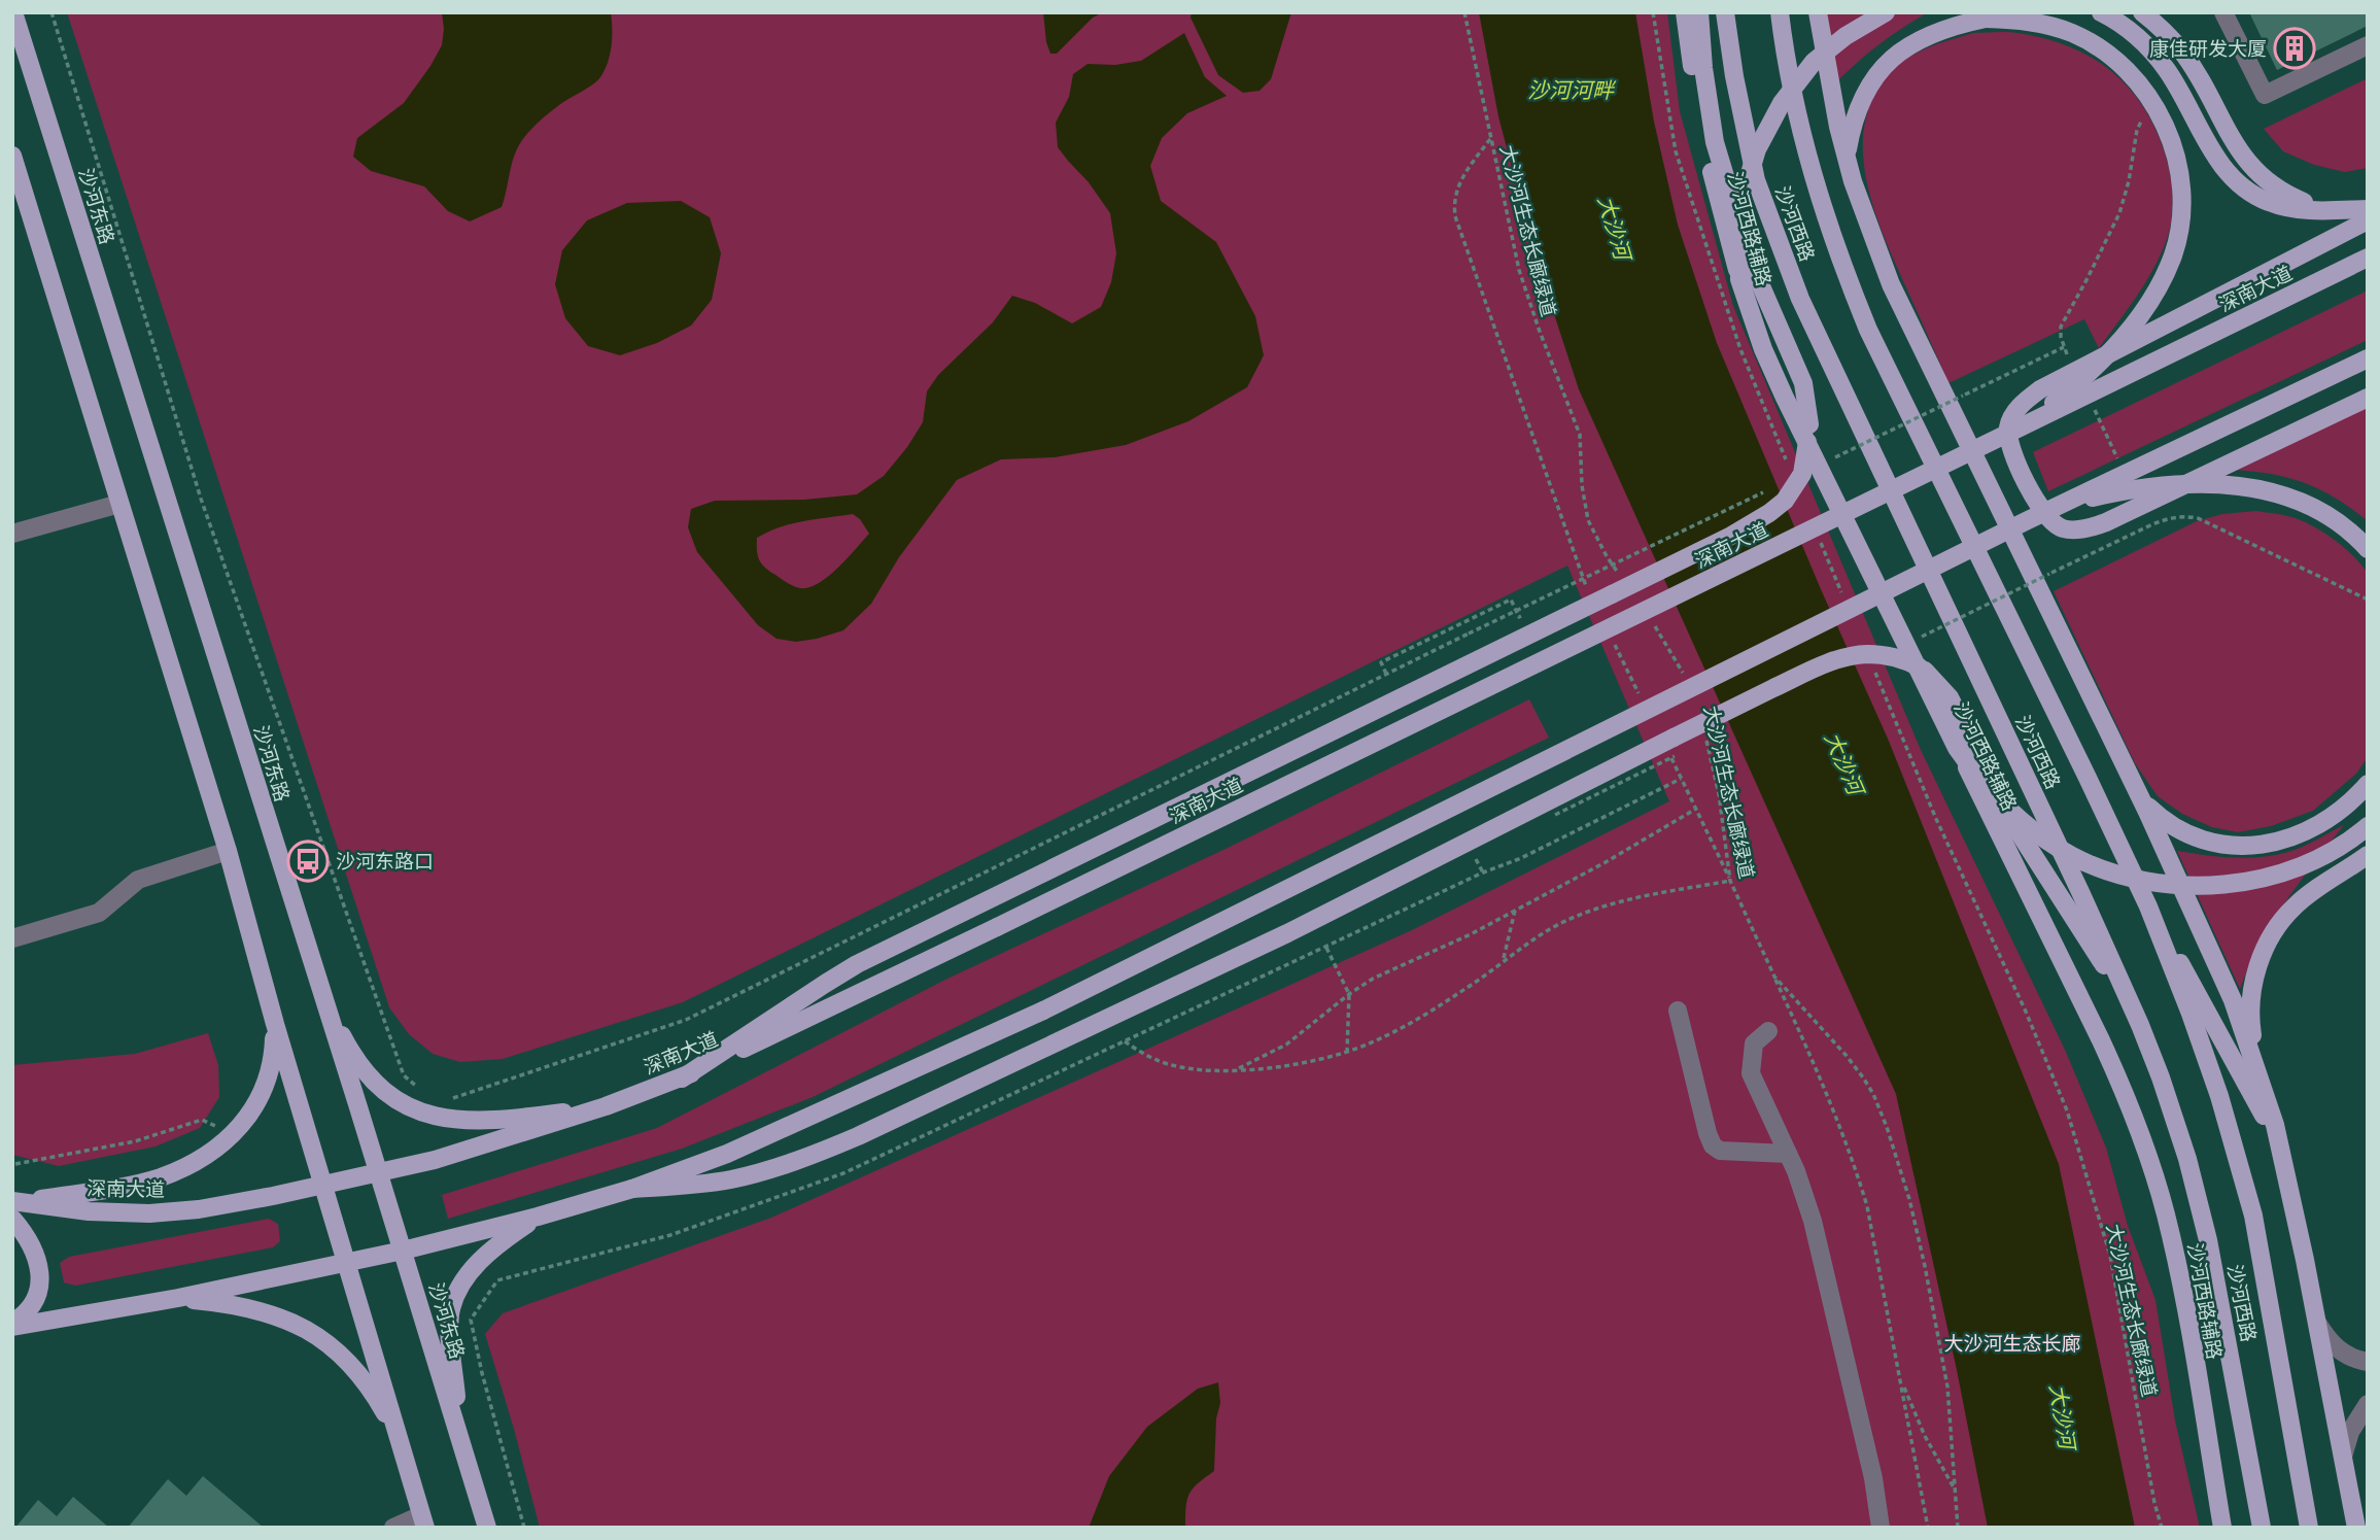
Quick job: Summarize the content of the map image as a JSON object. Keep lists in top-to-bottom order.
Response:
{
  "streets": {
    "main road": [
      "沙河东路",
      "沙河西路",
      "沙河西路辅路",
      "深南大道"
    ],
    "path": ["大沙河生态长廊绿道"]
  },
  "crossings": [
    ["沙河东路", "深南大道"]
  ],
  "water": ["沙河河畔", "大沙河"],
  "parks": ["大沙河生态长廊"],
  "places": {
    "building": ["康佳研发大厦"],
    "bus stop": ["沙河东路口"]
  }
}
